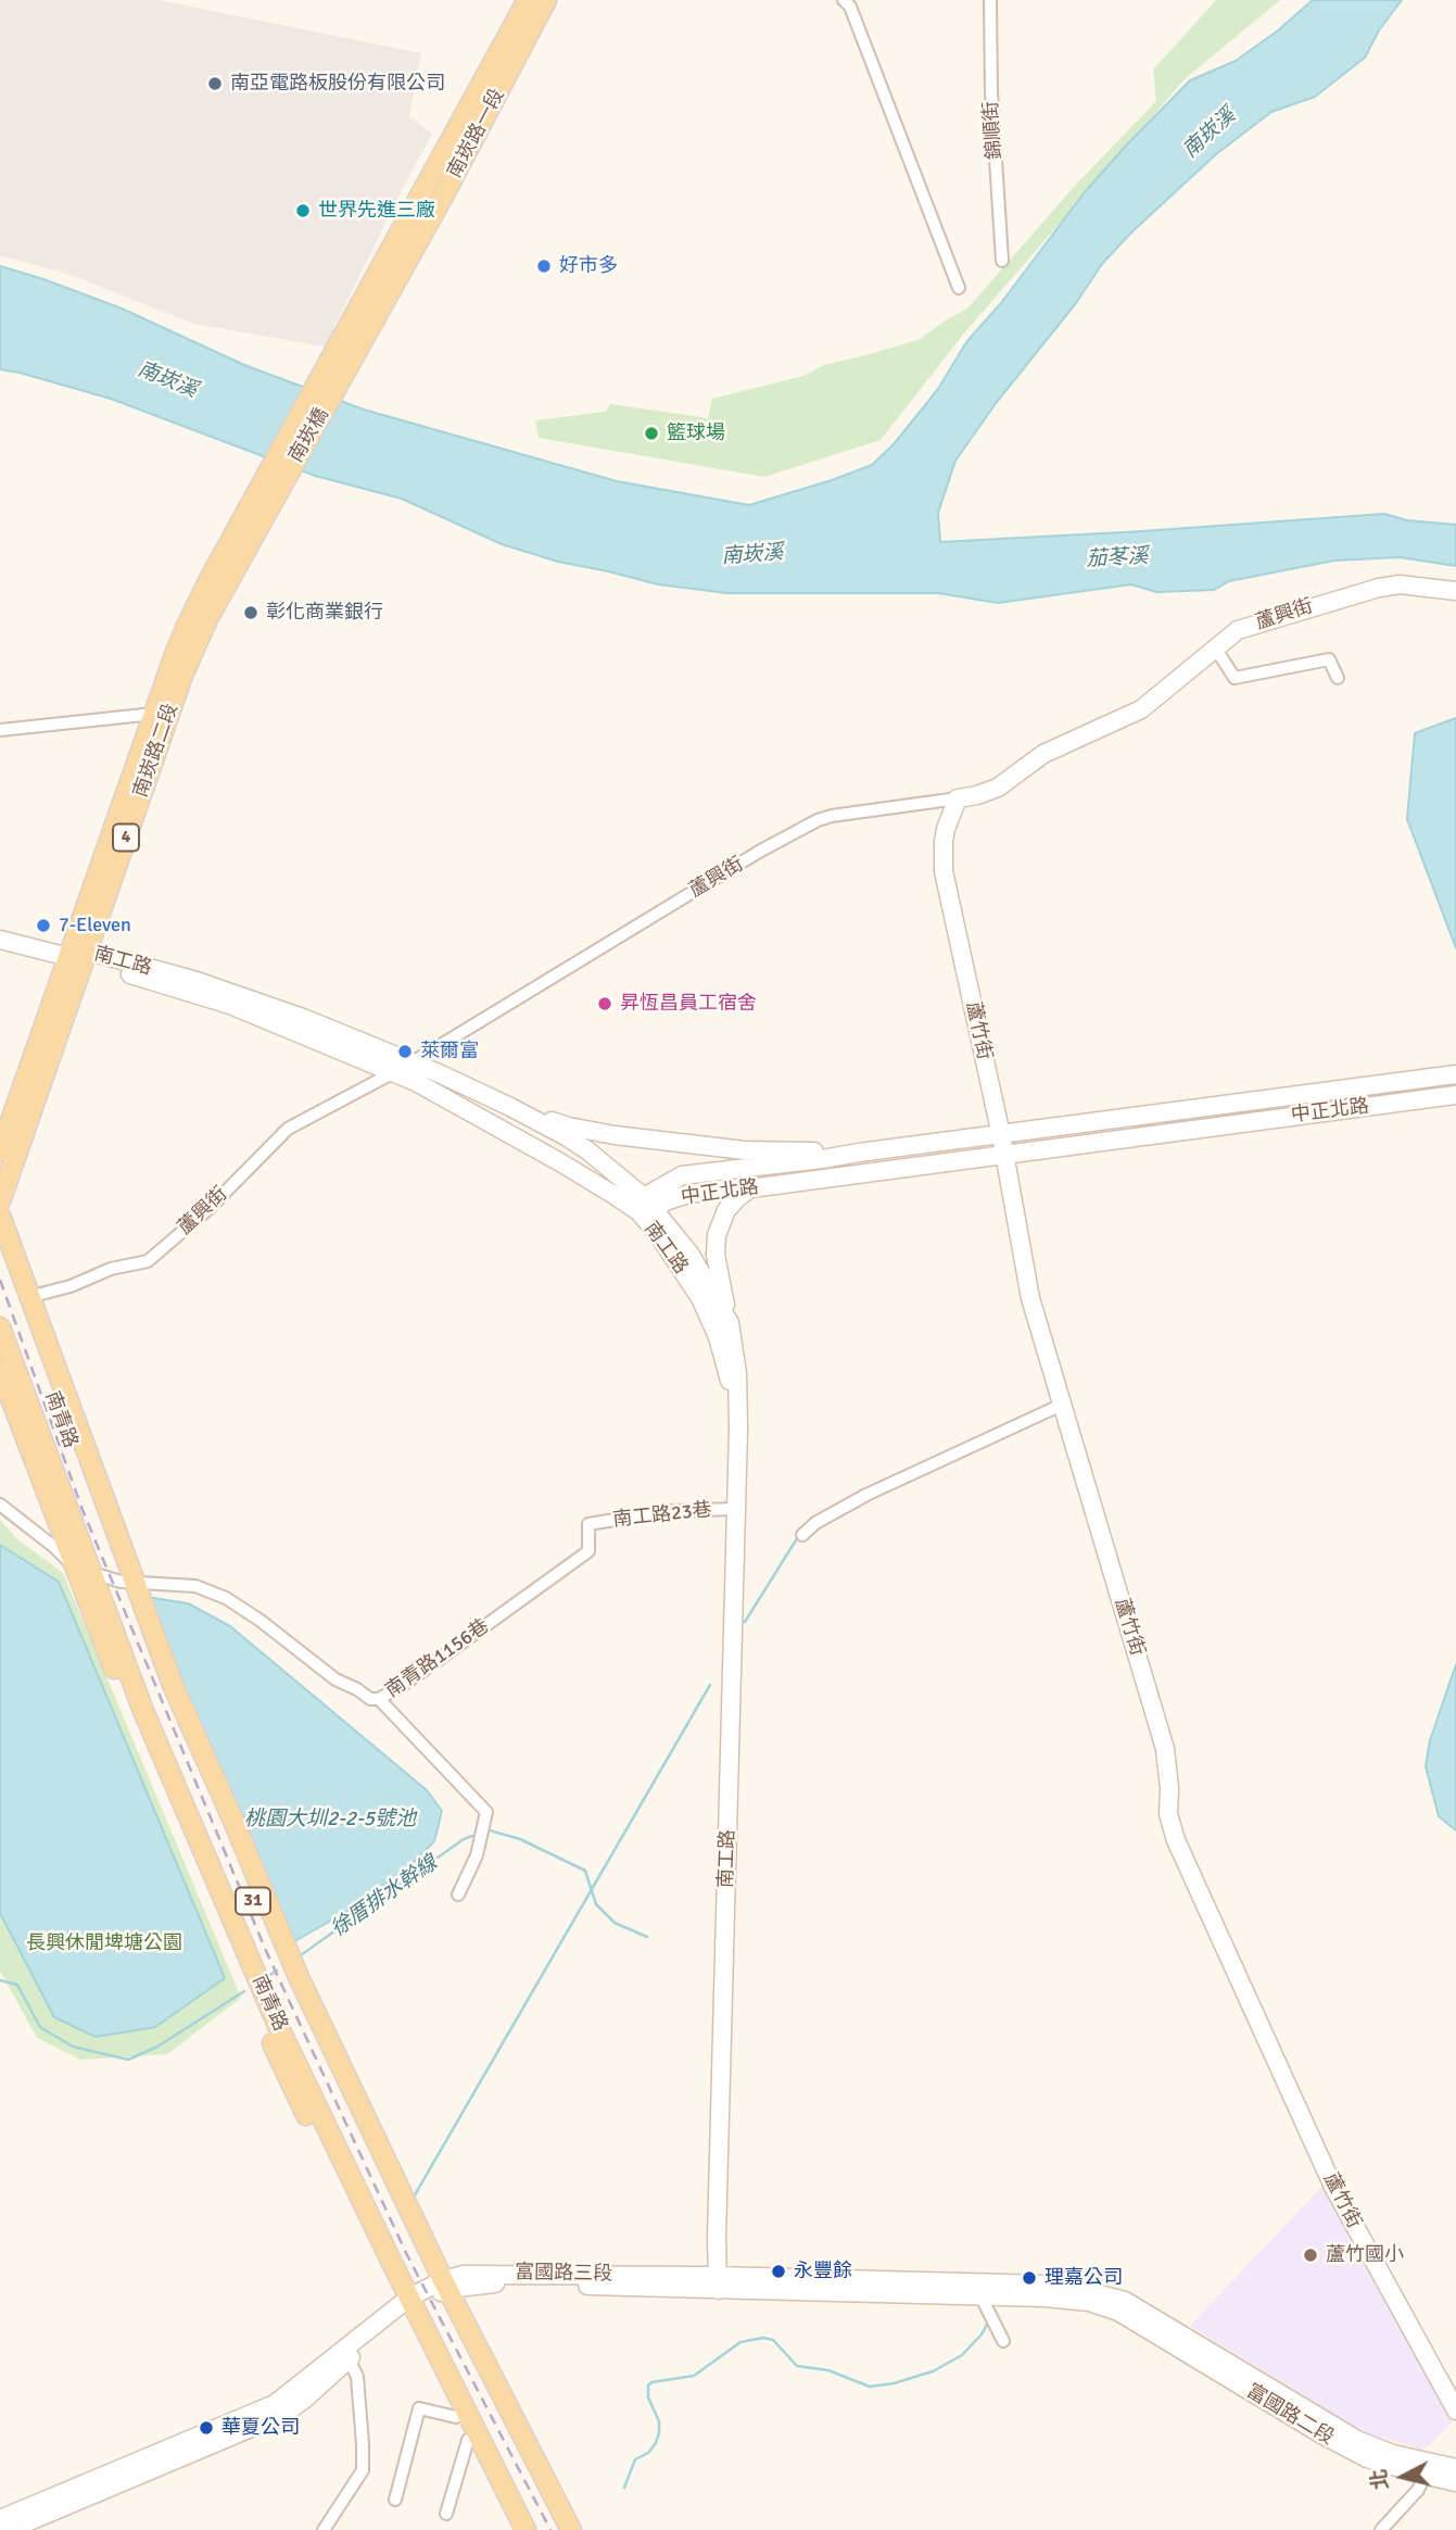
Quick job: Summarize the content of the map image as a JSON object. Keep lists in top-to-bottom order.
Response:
{
  "streets": {
    "main road": [
      "南崁路一段",
      "南崁橋",
      "南崁路二段",
      "4",
      "南青路",
      "31"
    ],
    "street": [
      "錦順街",
      "蘆興街",
      "南工路",
      "蘆竹街",
      "中正北路",
      "南工路23巷",
      "南青路1156巷",
      "富國路三段",
      "富國路二段"
    ]
  },
  "crossings": [
    ["南崁路一段", "南崁橋"],
    ["南崁橋", "南崁路二段"],
    ["蘆興街", "南工路"],
    ["蘆興街", "蘆竹街"],
    ["蘆興街", "31"],
    ["南崁路二段", "南工路"],
    ["南工路", "中正北路"],
    ["南工路", "南工路23巷"],
    ["南工路", "富國路三段"],
    ["蘆竹街", "中正北路"],
    ["南青路", "南青路1156巷"],
    ["南青路", "31"],
    ["南青路", "富國路三段"],
    ["南工路23巷", "南青路1156巷"],
    ["南青路1156巷", "31"],
    ["31", "富國路三段"],
    ["富國路三段", "富國路二段"]
  ],
  "water": [
    "南崁溪",
    "茄苳溪",
    "桃園大圳2-2-5號池",
    "徐厝排水幹線"
  ],
  "parks": ["長興休閒埤塘公園"],
  "places": [
    "南亞電路板股份有限公司",
    "世界先進三廠",
    "好市多",
    "籃球場",
    "彰化商業銀行",
    "7-Eleven",
    "昇恆昌員工宿舍",
    "萊爾富",
    "蘆竹國小",
    "永豐餘",
    "理嘉公司",
    "華夏公司"
  ],
  "north": "left"
}
